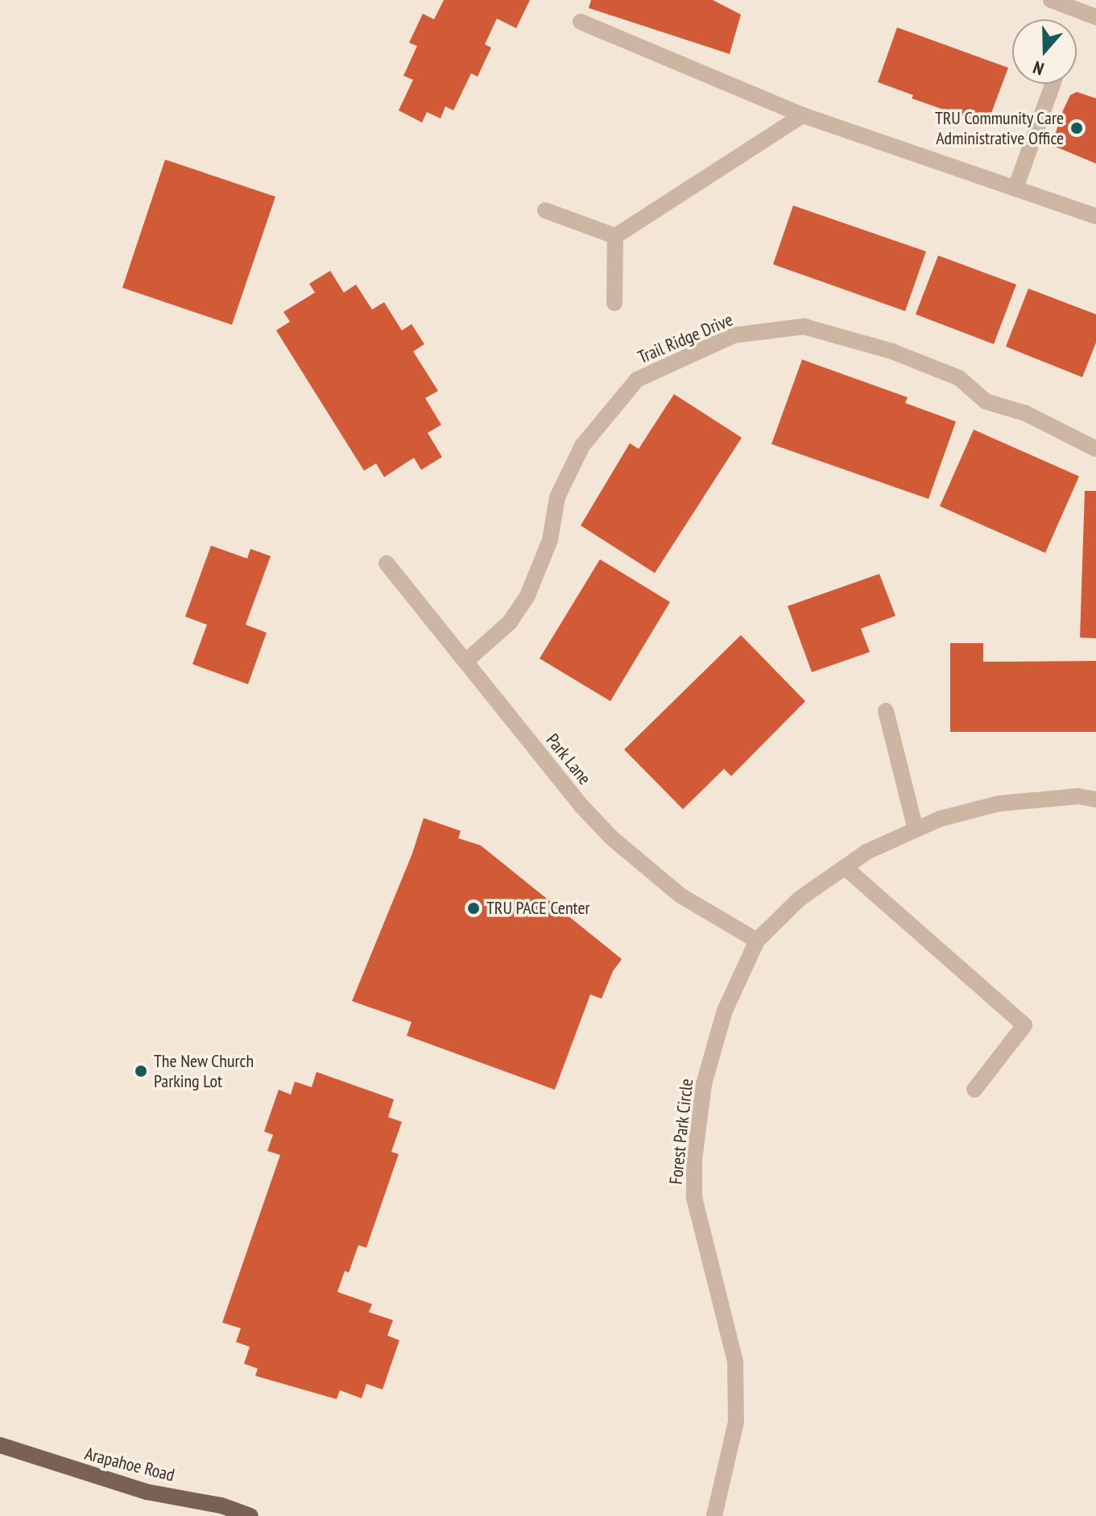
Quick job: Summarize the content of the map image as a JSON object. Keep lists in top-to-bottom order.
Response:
{
  "streets": {
    "main road": ["Arapahoe Road"],
    "street": ["Trail Ridge Drive", "Park Lane", "Forest Park Circle"]
  },
  "crossings": [
    ["Trail Ridge Drive", "Park Lane"],
    ["Park Lane", "Forest Park Circle"]
  ],
  "places": ["TRU Community Care Administrative Office", "TRU PACE Center", "The New Church Parking Lot"],
  "north": "bottom"
}
